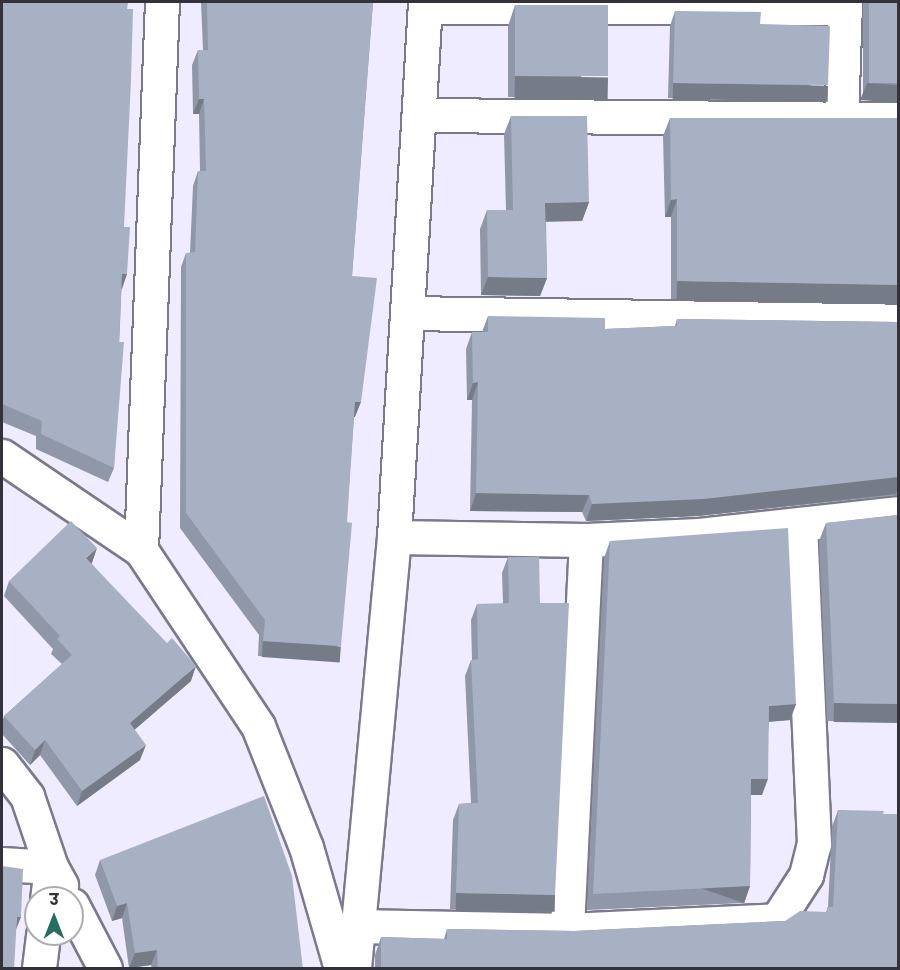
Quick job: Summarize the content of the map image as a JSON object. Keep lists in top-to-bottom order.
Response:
{
  "north": "top"
}
